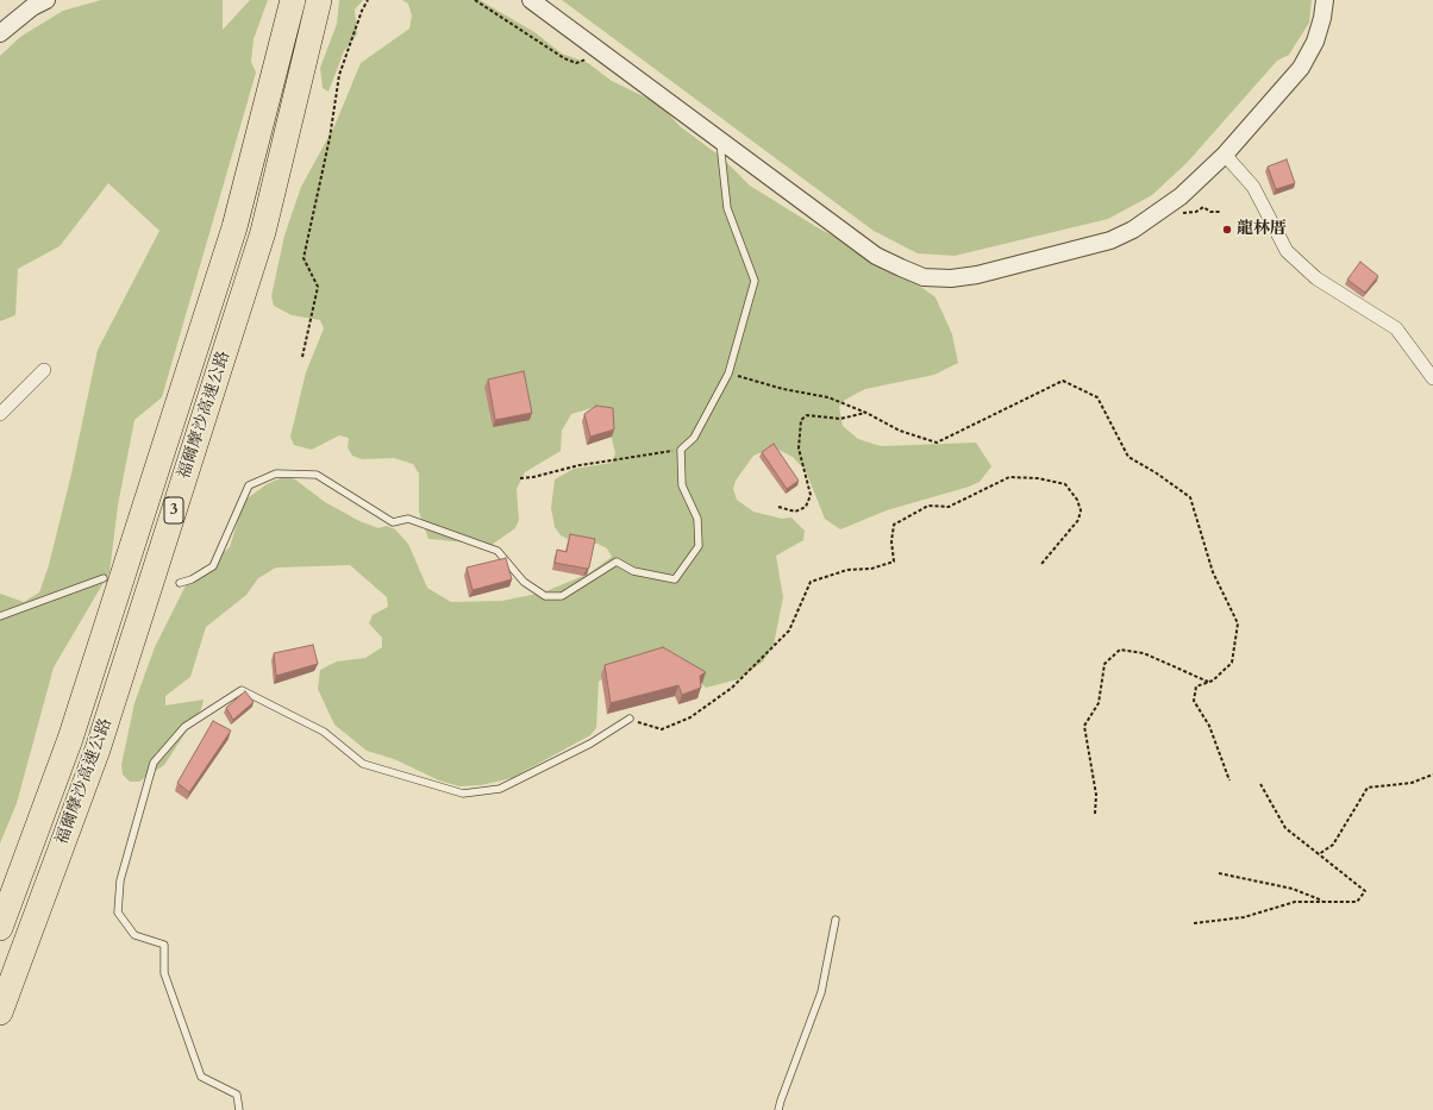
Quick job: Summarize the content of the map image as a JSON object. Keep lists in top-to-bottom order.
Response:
{
  "streets": {
    "highway": ["福爾摩沙高速公路", "3"]
  },
  "places": ["龍林厝"]
}
